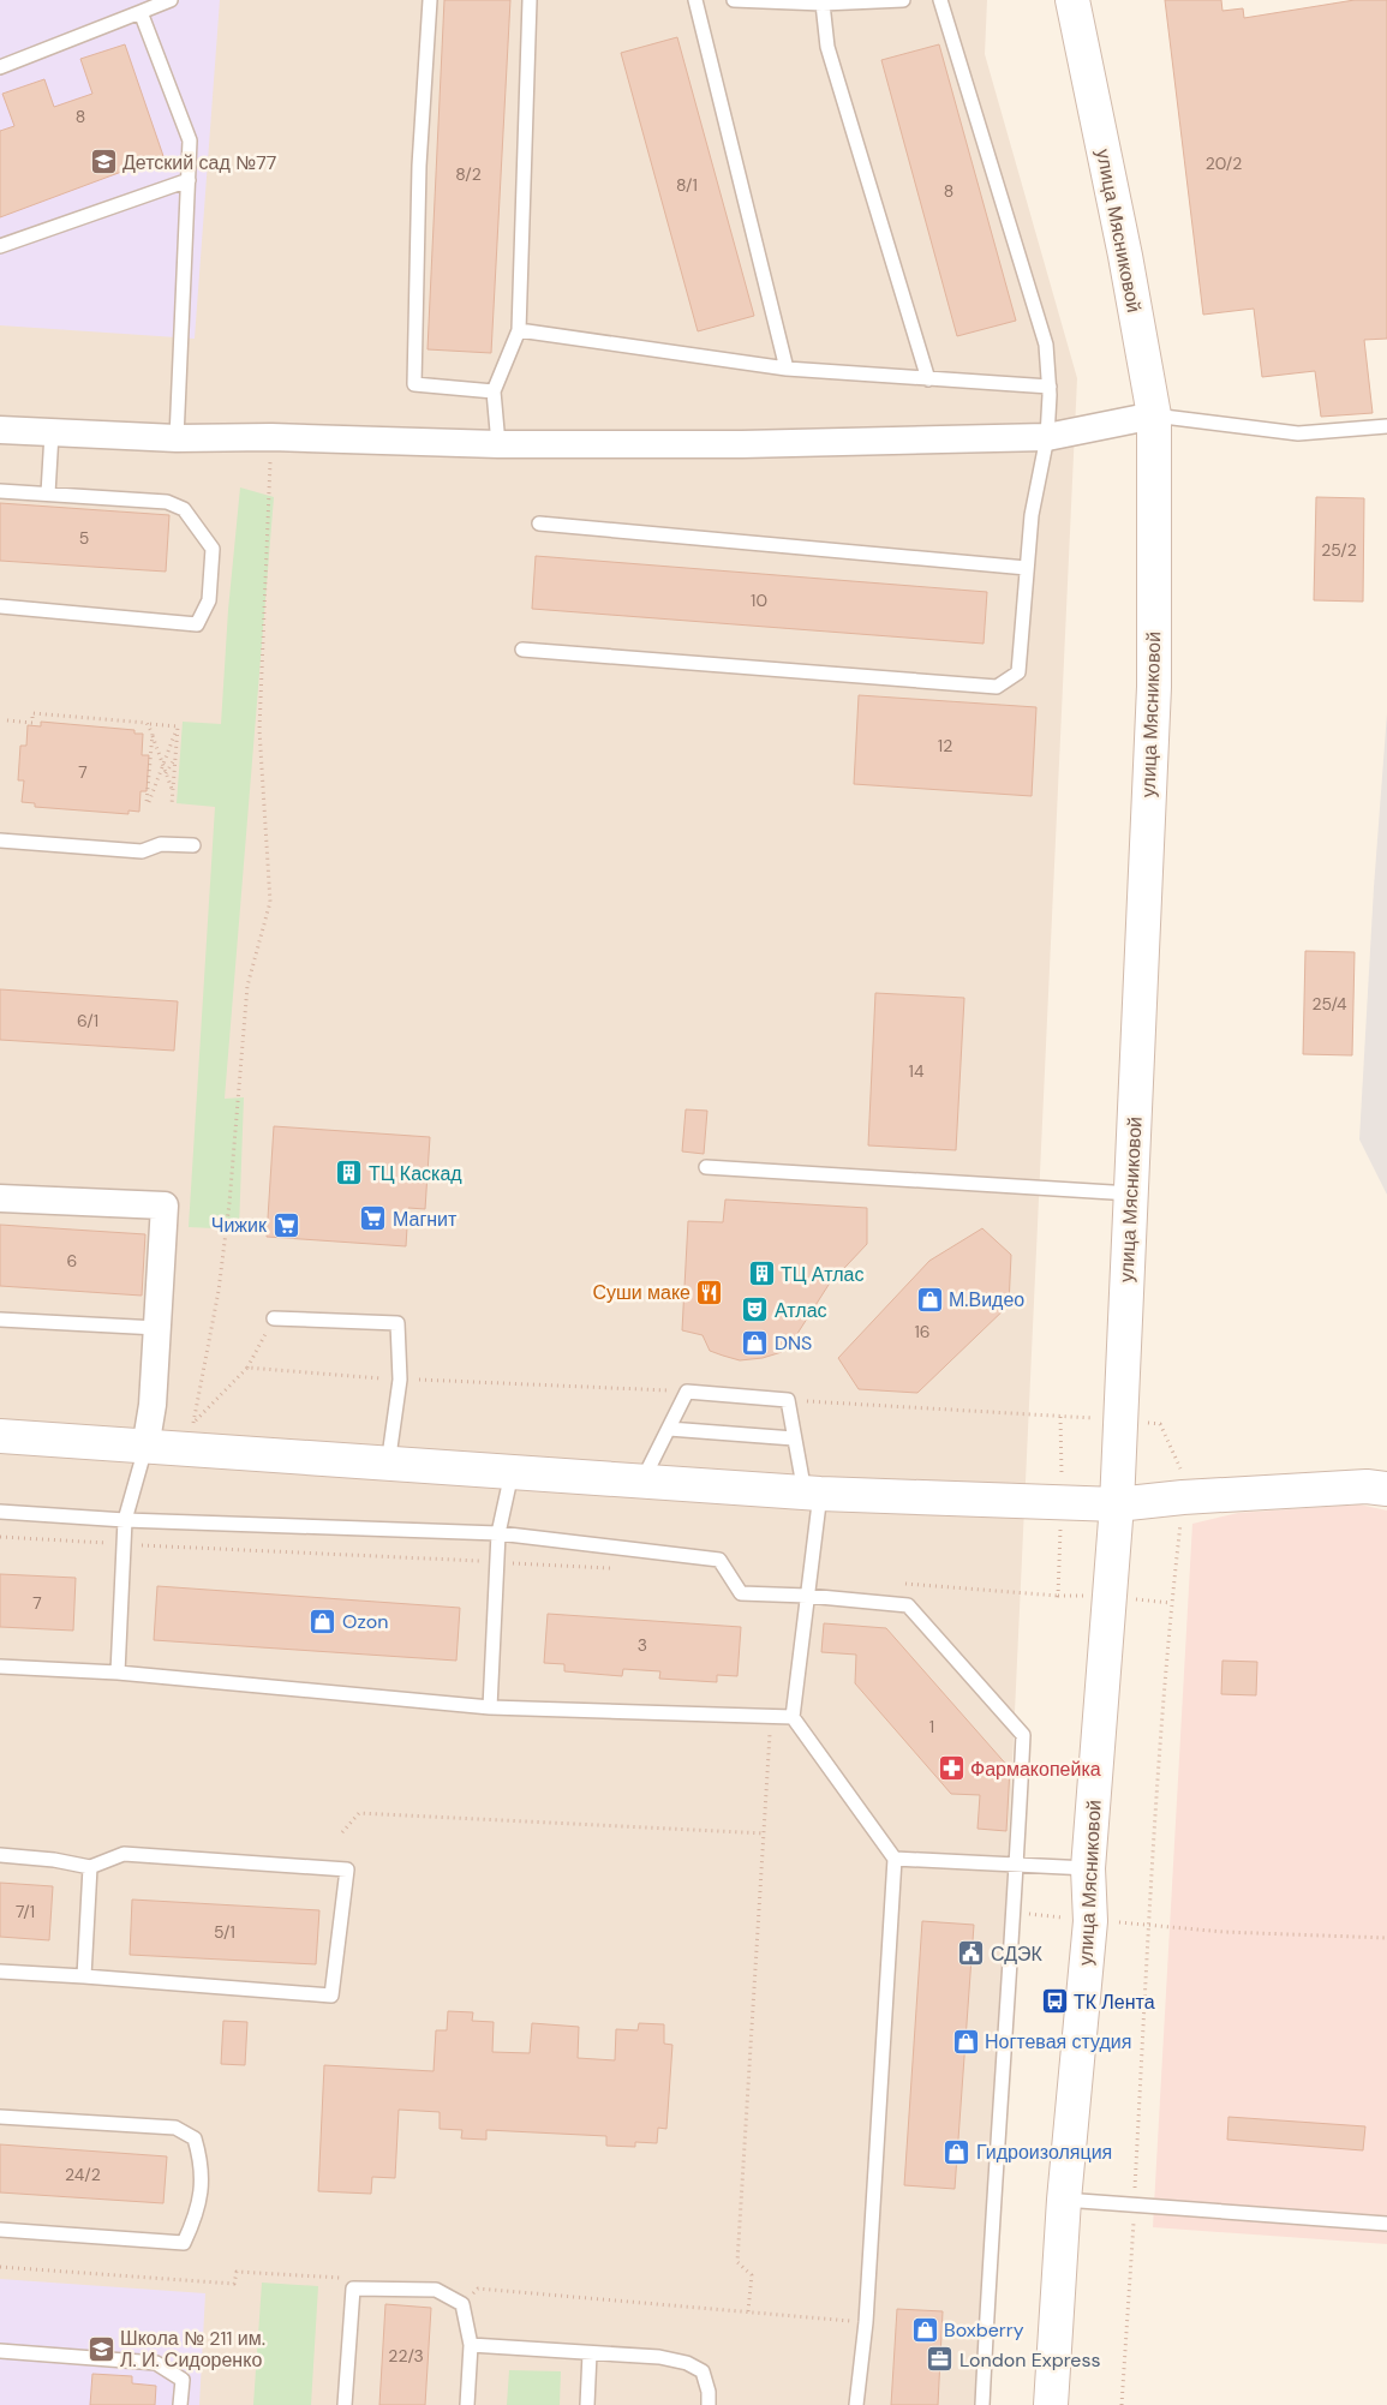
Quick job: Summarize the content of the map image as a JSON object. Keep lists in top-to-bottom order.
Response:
{
  "streets": {
    "street": ["улица Мясниковой"]
  },
  "places": {
    "school or university": ["Детский сад №77", "Школа № 211 им. Л. И. Сидоренко"],
    "building": ["ТЦ Каскад", "ТЦ Атлас"],
    "supermarket": ["Магнит", "Чижик"],
    "restaurant": ["Суши маке"],
    "shop": [
      "М.Видео",
      "DNS",
      "Ozon",
      "Ногтевая студия",
      "Гидроизоляция",
      "Boxberry"
    ],
    "theatre": ["Атлас"],
    "pharmacy": ["Фармакопейка"],
    "public building": ["СДЭК"],
    "bus stop": ["ТК Лента"],
    "office": ["London Express"]
  },
  "house_numbers": [
    "8",
    "20/2",
    "8/2",
    "8/1",
    "8",
    "5",
    "25/2",
    "10",
    "12",
    "7",
    "25/4",
    "6/1",
    "14",
    "6",
    "16",
    "7",
    "3",
    "1",
    "7/1",
    "5/1",
    "24/2",
    "22/3"
  ]
}
